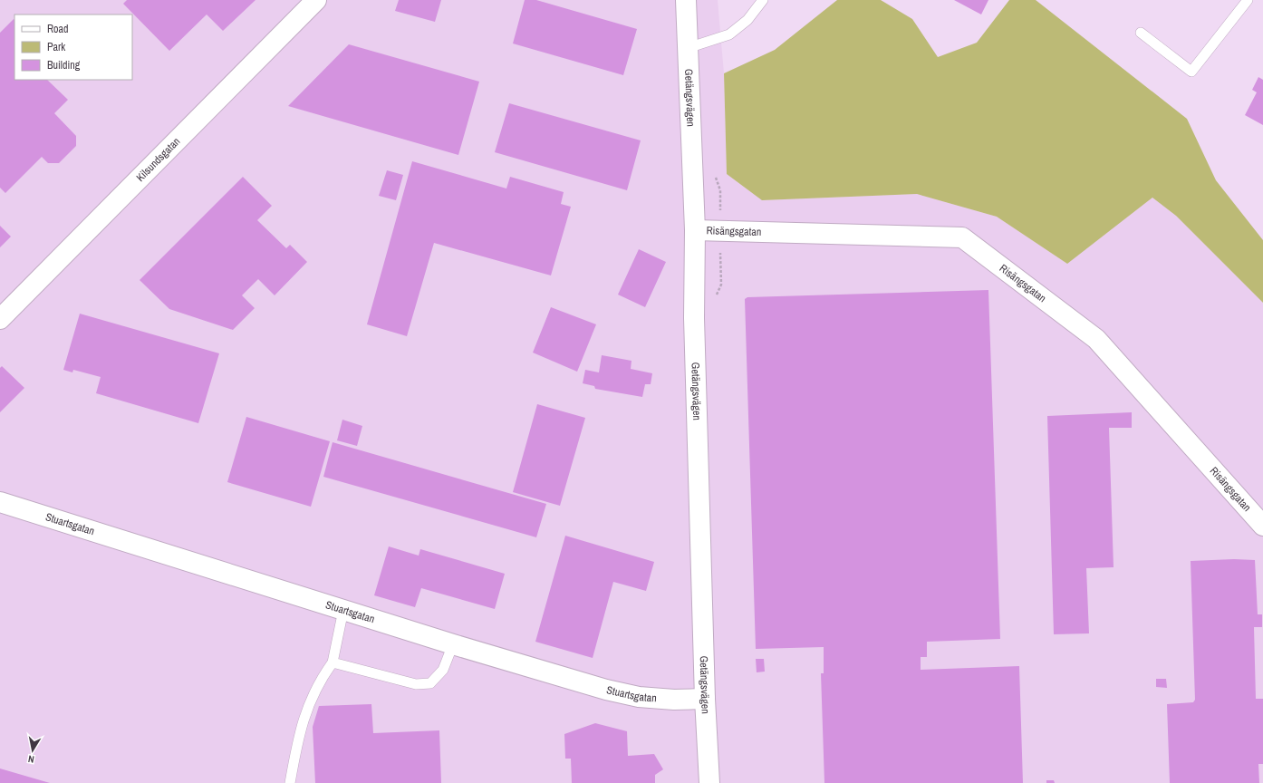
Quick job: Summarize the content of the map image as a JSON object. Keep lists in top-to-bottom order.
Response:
{
  "streets": {
    "street": [
      "Getängsvägen",
      "Kilsundsgatan",
      "Risängsgatan",
      "Stuartsgatan"
    ]
  },
  "crossings": [
    ["Getängsvägen", "Risängsgatan"],
    ["Getängsvägen", "Stuartsgatan"]
  ],
  "legend": ["Road", "Park", "Building"],
  "north": "bottom"
}
